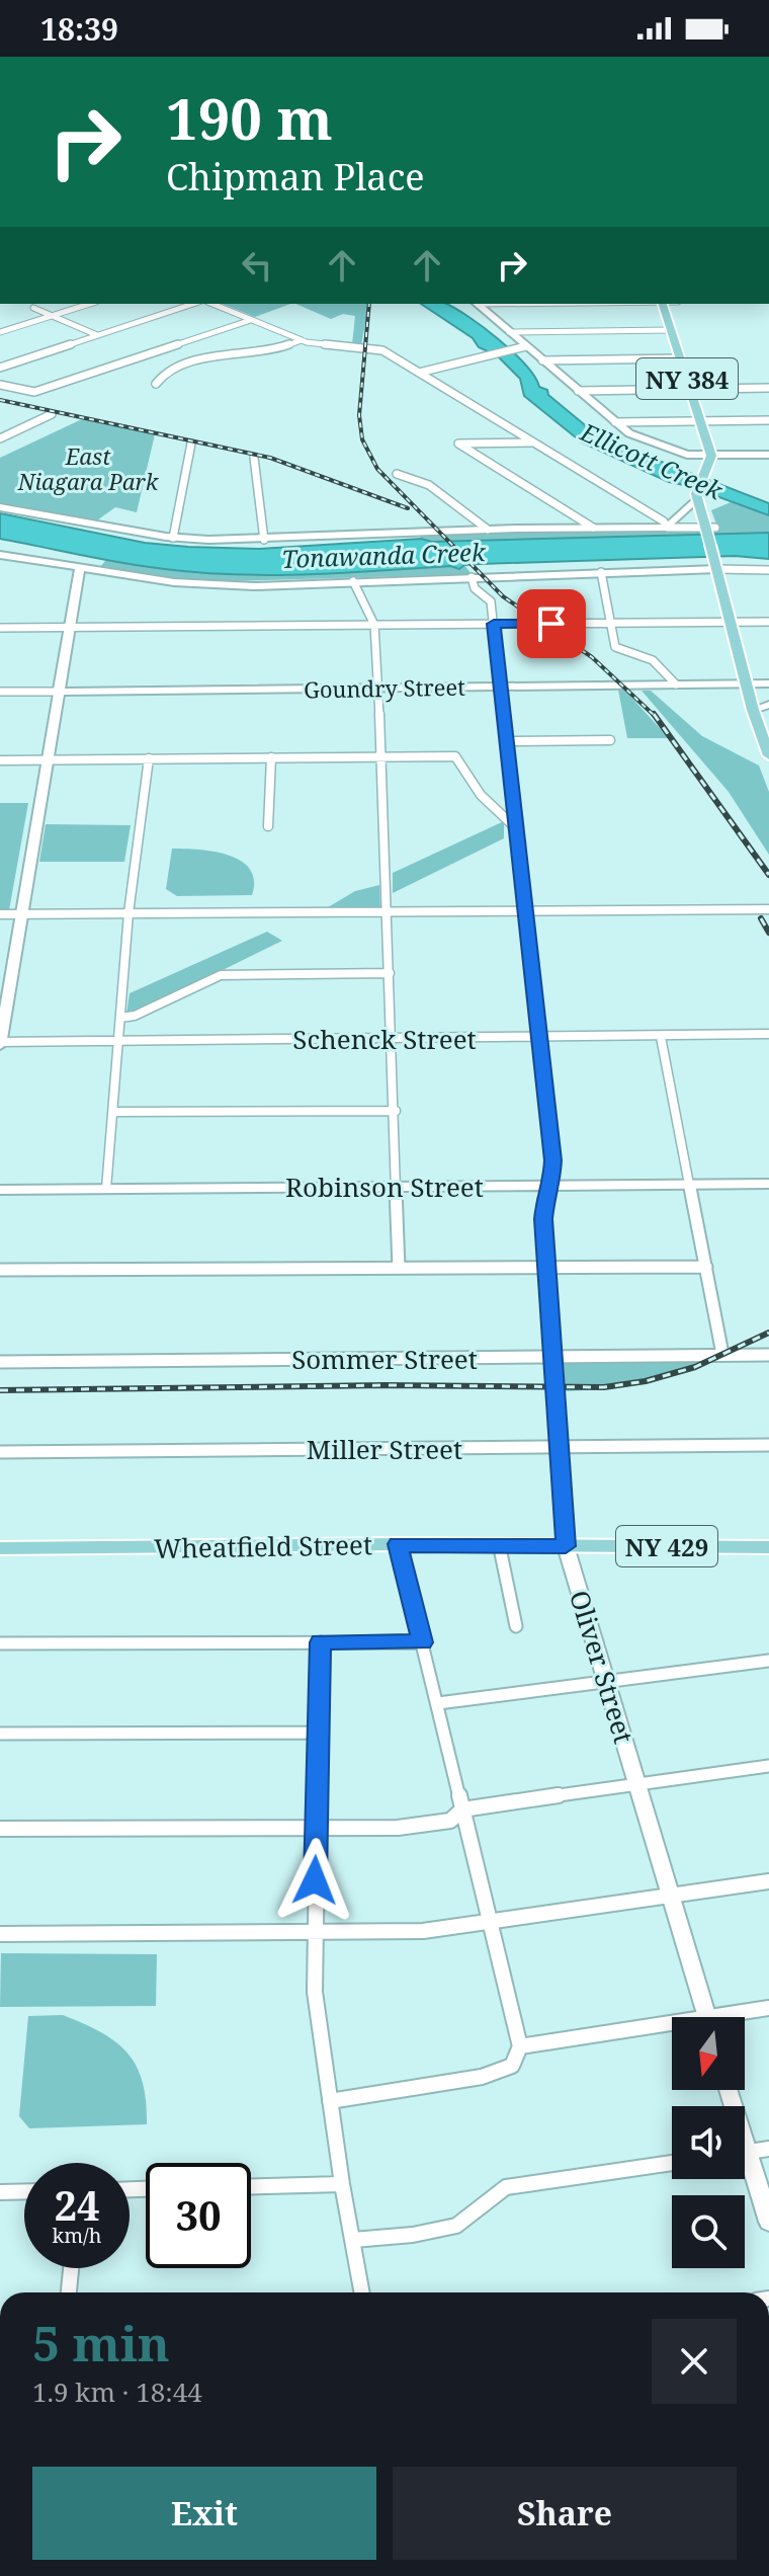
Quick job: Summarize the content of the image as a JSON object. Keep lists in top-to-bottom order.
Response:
{
  "streets": {
    "main road": ["NY 384", "Wheatfield Street", "NY 429"],
    "street": [
      "Goundry Street",
      "Schenck Street",
      "Robinson Street",
      "Sommer Street",
      "Miller Street",
      "Oliver Street"
    ]
  },
  "crossings": [
    ["Goundry Street", "Oliver Street"],
    ["Schenck Street", "Oliver Street"],
    ["Robinson Street", "Oliver Street"],
    ["Sommer Street", "Oliver Street"],
    ["Miller Street", "Oliver Street"],
    ["Wheatfield Street", "Oliver Street"]
  ],
  "water": ["Ellicott Creek", "Tonawanda Creek"],
  "parks": ["East Niagara Park"],
  "north": "bottom",
  "page": {
    "status": "18:39",
    "turn": ["190 m", "Chipman Place"],
    "speed": "24 km/h",
    "limit": "30",
    "heading": ["5 min", "1.9 km · 18:44"],
    "buttons": ["Exit", "Share"]
  }
}
